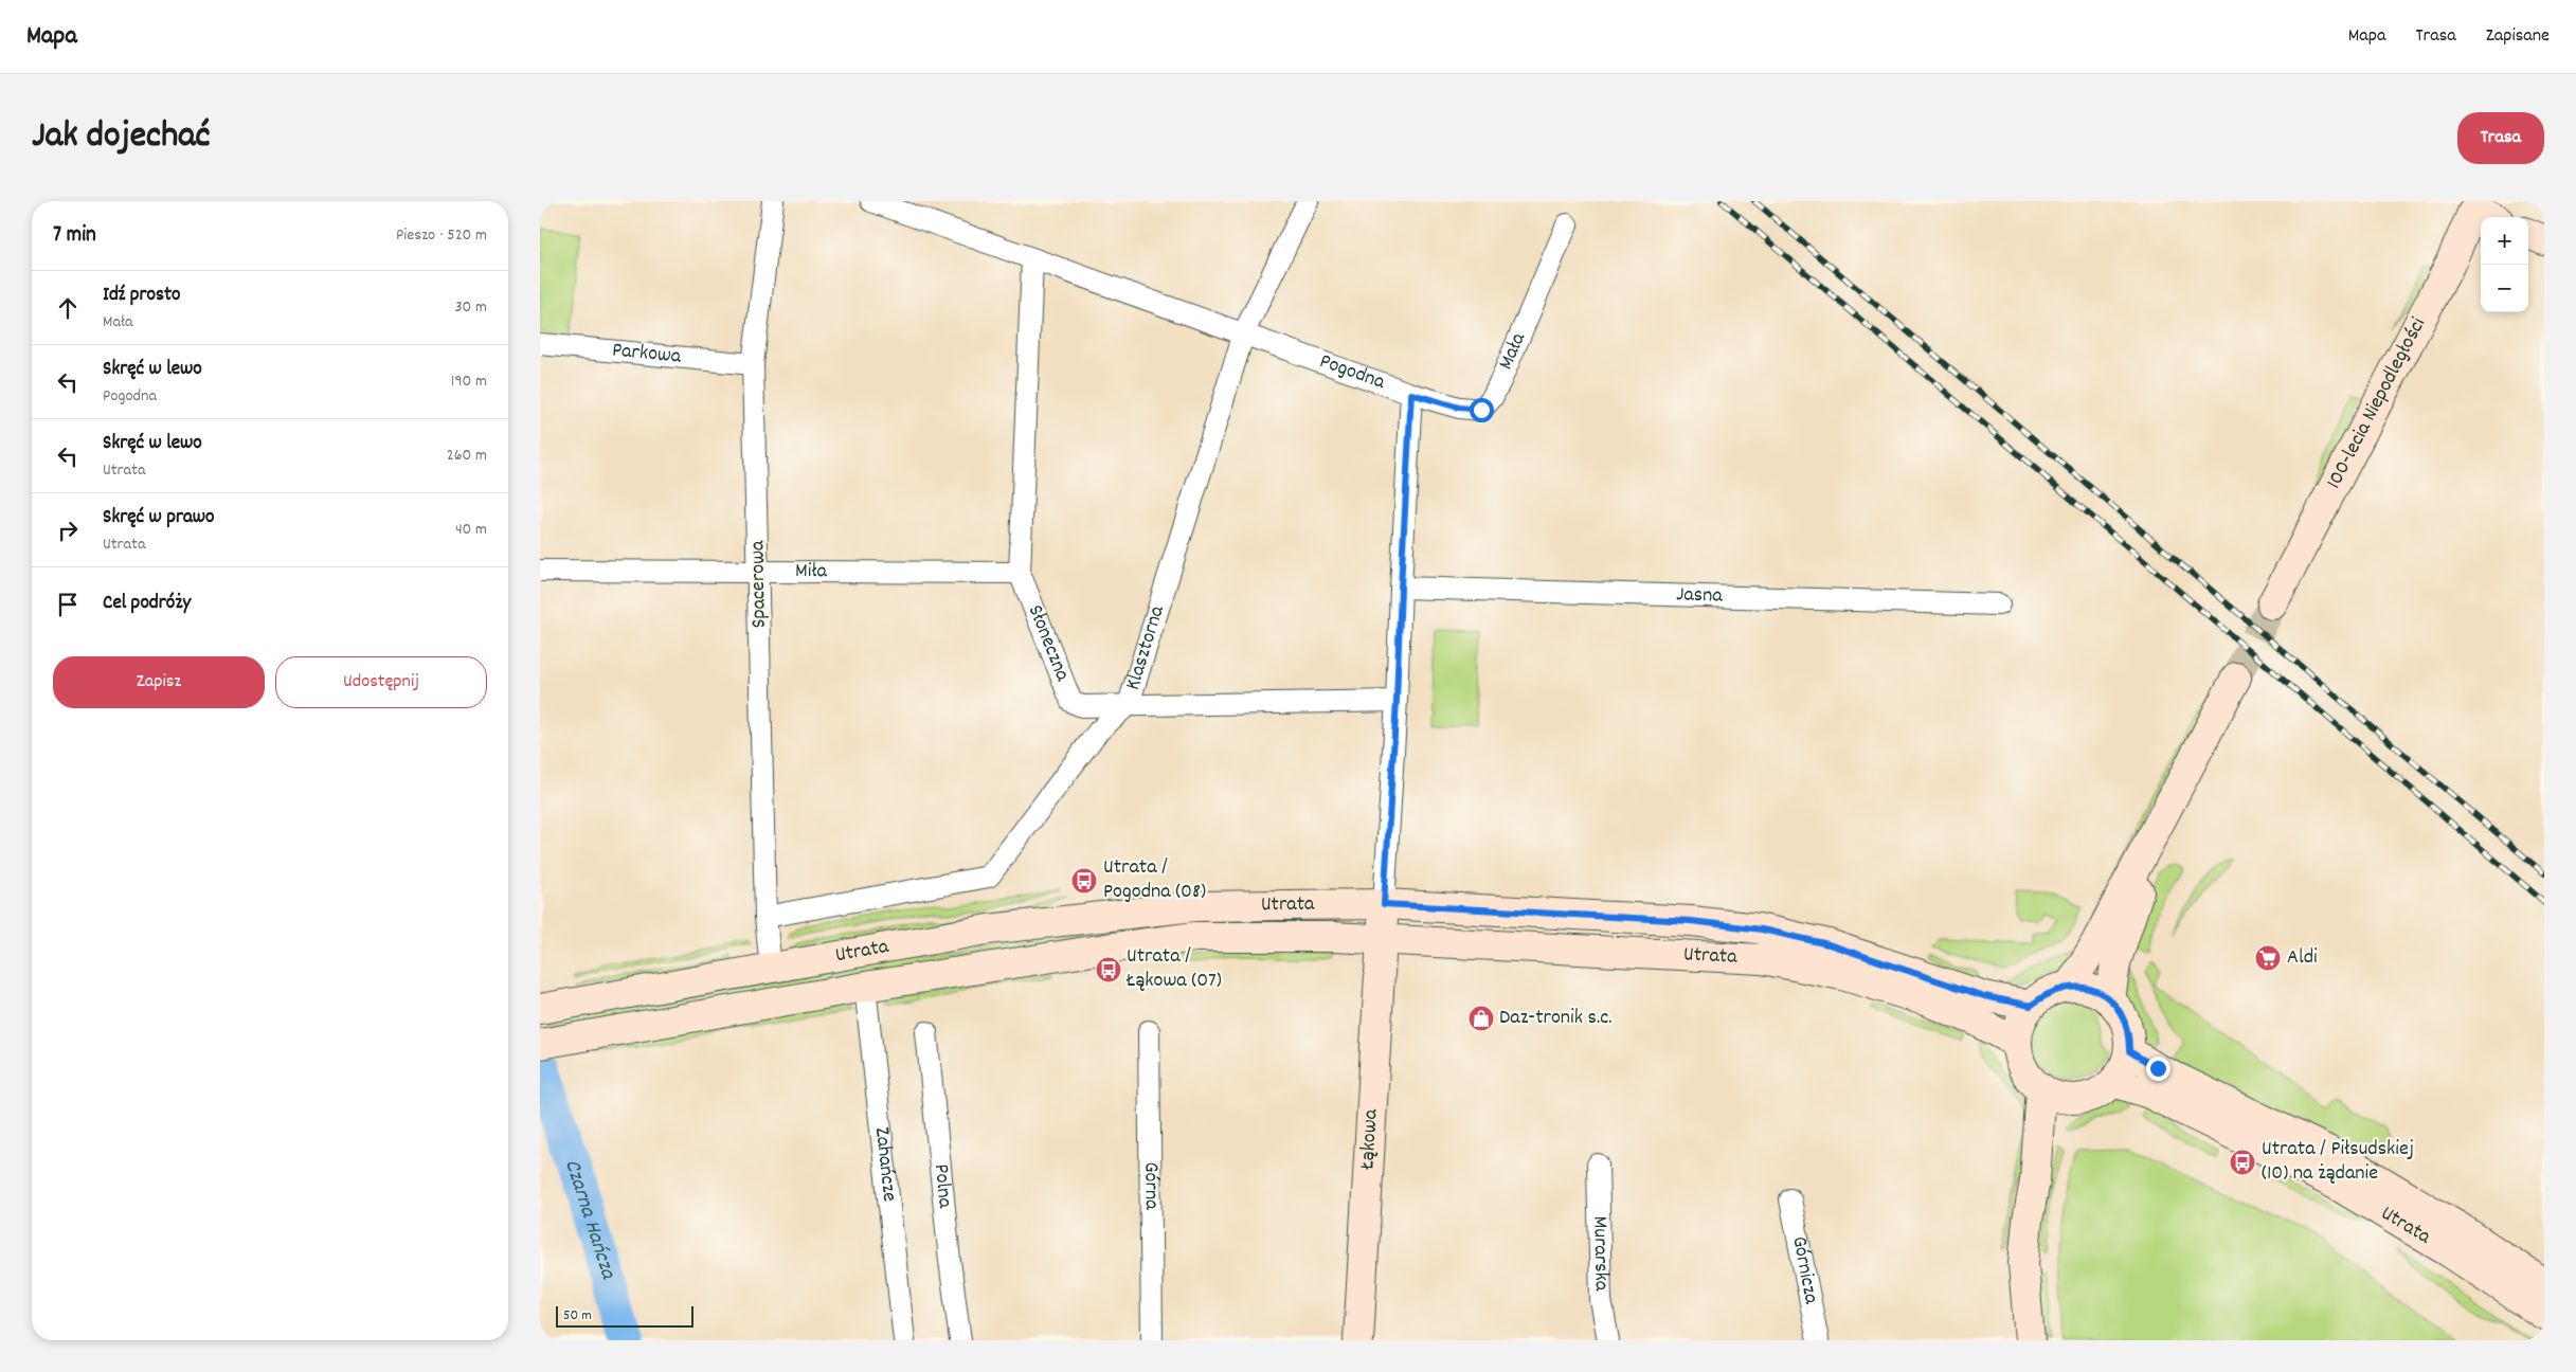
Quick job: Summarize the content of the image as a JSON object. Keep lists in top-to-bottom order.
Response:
{
  "streets": {
    "main road": ["100-lecia Niepodległości", "Utrata", "Łąkowa"],
    "street": [
      "Mała",
      "Parkowa",
      "Pogodna",
      "Miła",
      "Spacerowa",
      "Jasna",
      "Słoneczna",
      "Klasztorna",
      "Zahańcze",
      "Polna",
      "Górna",
      "Murarska",
      "Górnicza"
    ]
  },
  "crossings": [
    ["Mała", "Pogodna"],
    ["Parkowa", "Spacerowa"],
    ["Pogodna", "Jasna"],
    ["Pogodna", "Słoneczna"],
    ["Pogodna", "Klasztorna"],
    ["Pogodna", "Utrata"],
    ["Pogodna", "Łąkowa"],
    ["Miła", "Spacerowa"],
    ["Miła", "Słoneczna"],
    ["Spacerowa", "Klasztorna"],
    ["Spacerowa", "Utrata"],
    ["Słoneczna", "Klasztorna"],
    ["Utrata", "Łąkowa"],
    ["Utrata", "Zahańcze"]
  ],
  "water": ["Czarna Hańcza"],
  "places": {
    "bus stop": ["Utrata / Pogodna (08)", "Utrata / Łąkowa (07)", "Utrata / Piłsudskiej (10) na żądanie"],
    "supermarket": ["Aldi"],
    "shop": ["Daz-tronik s.c."]
  },
  "scale_bar": "50 m",
  "page": {
    "header": "Mapa",
    "nav": ["Mapa", "Trasa", "Zapisane"],
    "title": "Jak dojechać",
    "buttons": [
      "Trasa",
      ["Zapisz", "Udostępnij"]
    ],
    "heading": ["7 min", "Pieszo · 520 m"],
    "map_buttons": ["+", "−"],
    "list": [
      ["Idź prosto", "Mała", "30 m"],
      ["Skręć w lewo", "Pogodna", "190 m"],
      ["Skręć w lewo", "Utrata", "260 m"],
      ["Skręć w prawo", "Utrata", "40 m"],
      "Cel podróży"
    ],
    "scale": "50 m"
  }
}
